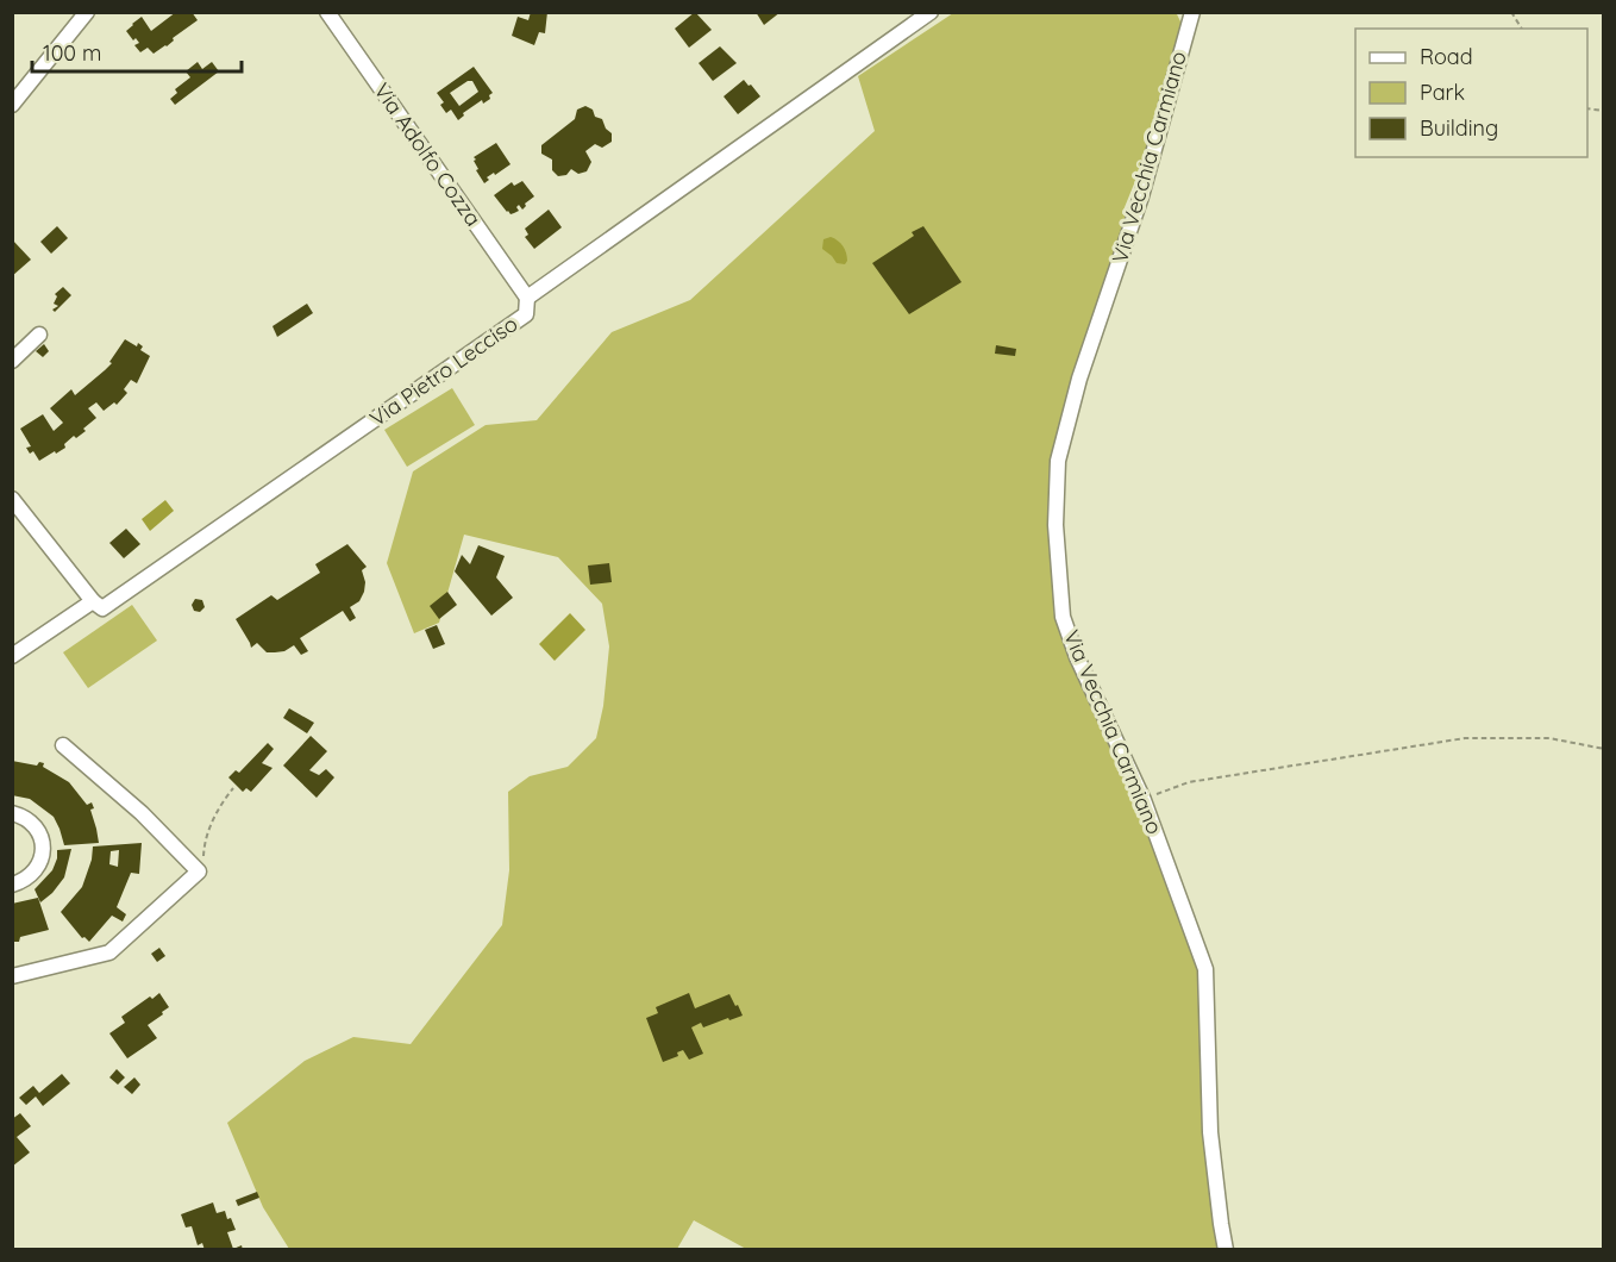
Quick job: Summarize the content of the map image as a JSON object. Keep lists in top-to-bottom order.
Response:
{
  "streets": {
    "street": ["Via Adolfo Cozza", "Via Vecchia Carmiano", "Via Pietro Lecciso"]
  },
  "crossings": [
    ["Via Adolfo Cozza", "Via Pietro Lecciso"]
  ],
  "legend": ["Road", "Park", "Building"],
  "scale_bar": "100 m"
}
